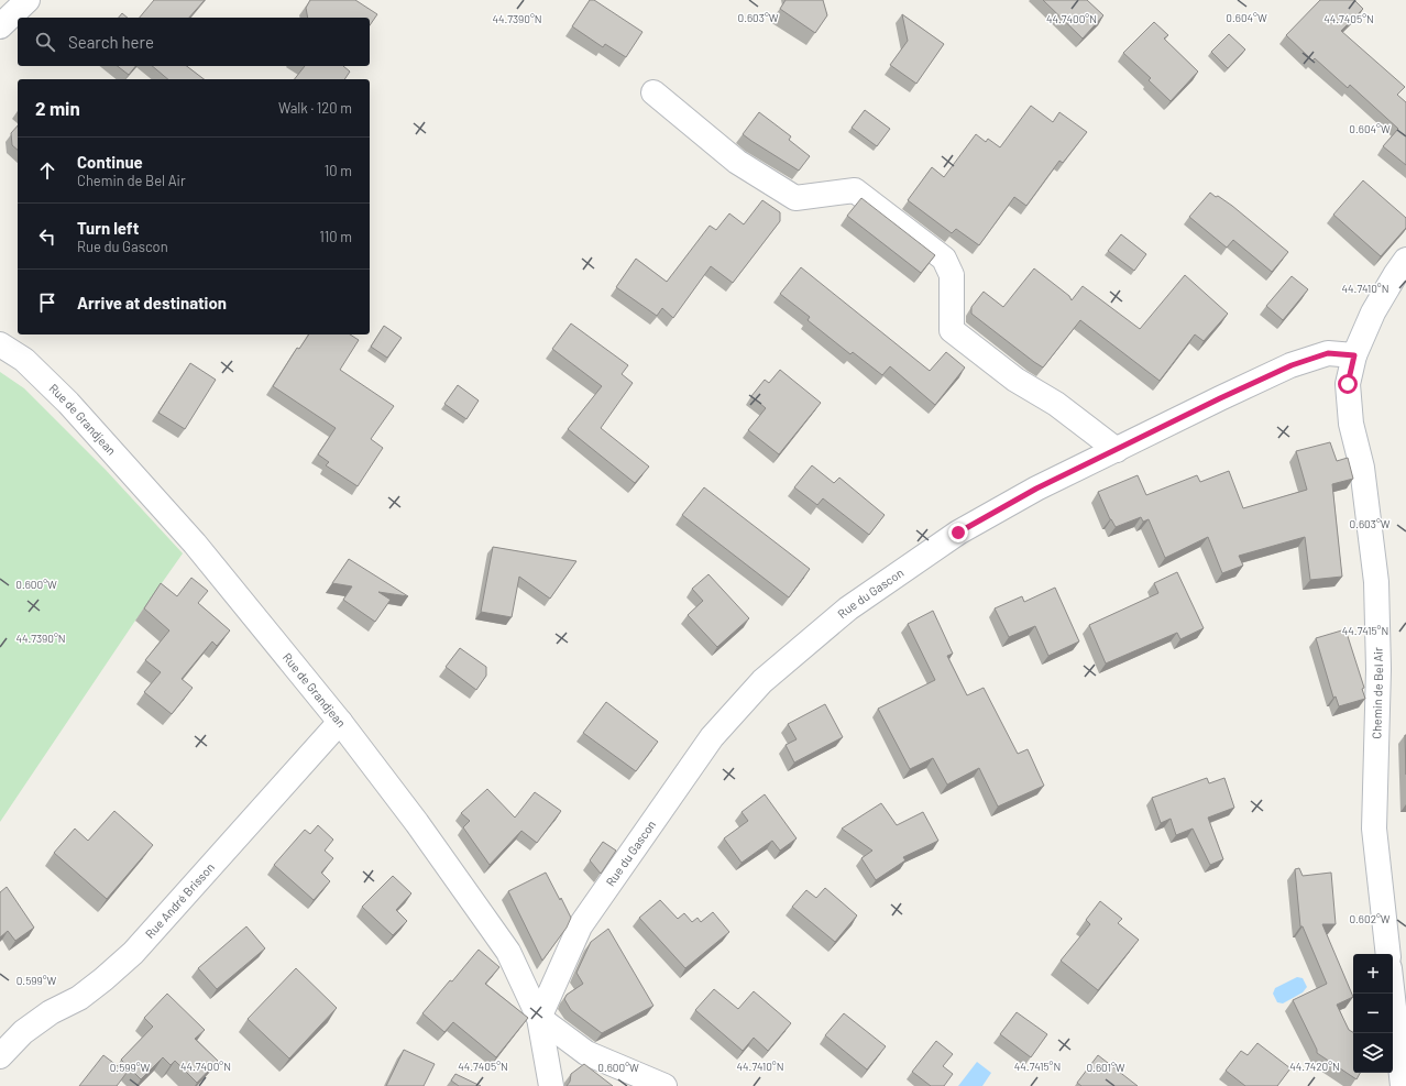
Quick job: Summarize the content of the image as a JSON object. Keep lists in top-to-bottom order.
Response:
{
  "streets": {
    "street": [
      "Rue de Grandjean",
      "Rue du Gascon",
      "Chemin de Bel Air",
      "Rue André Brisson"
    ]
  },
  "crossings": [
    ["Rue de Grandjean", "Rue du Gascon"],
    ["Rue de Grandjean", "Rue André Brisson"],
    ["Rue du Gascon", "Chemin de Bel Air"]
  ],
  "page": {
    "search": "Search here",
    "heading": ["2 min", "Walk · 120 m"],
    "list": [
      ["Continue", "Chemin de Bel Air", "10 m"],
      ["Turn left", "Rue du Gascon", "110 m"],
      "Arrive at destination"
    ],
    "map_buttons": ["+", "−"]
  },
  "coordinates": [
    "0.603°W",
    "0.604°W",
    "44.7400°N",
    "44.7405°N",
    "44.7390°N",
    "44.7410°N",
    "0.600°W",
    "44.7415°N",
    "0.602°W",
    "0.599°W",
    "44.7420°N",
    "0.601°W"
  ]
}
